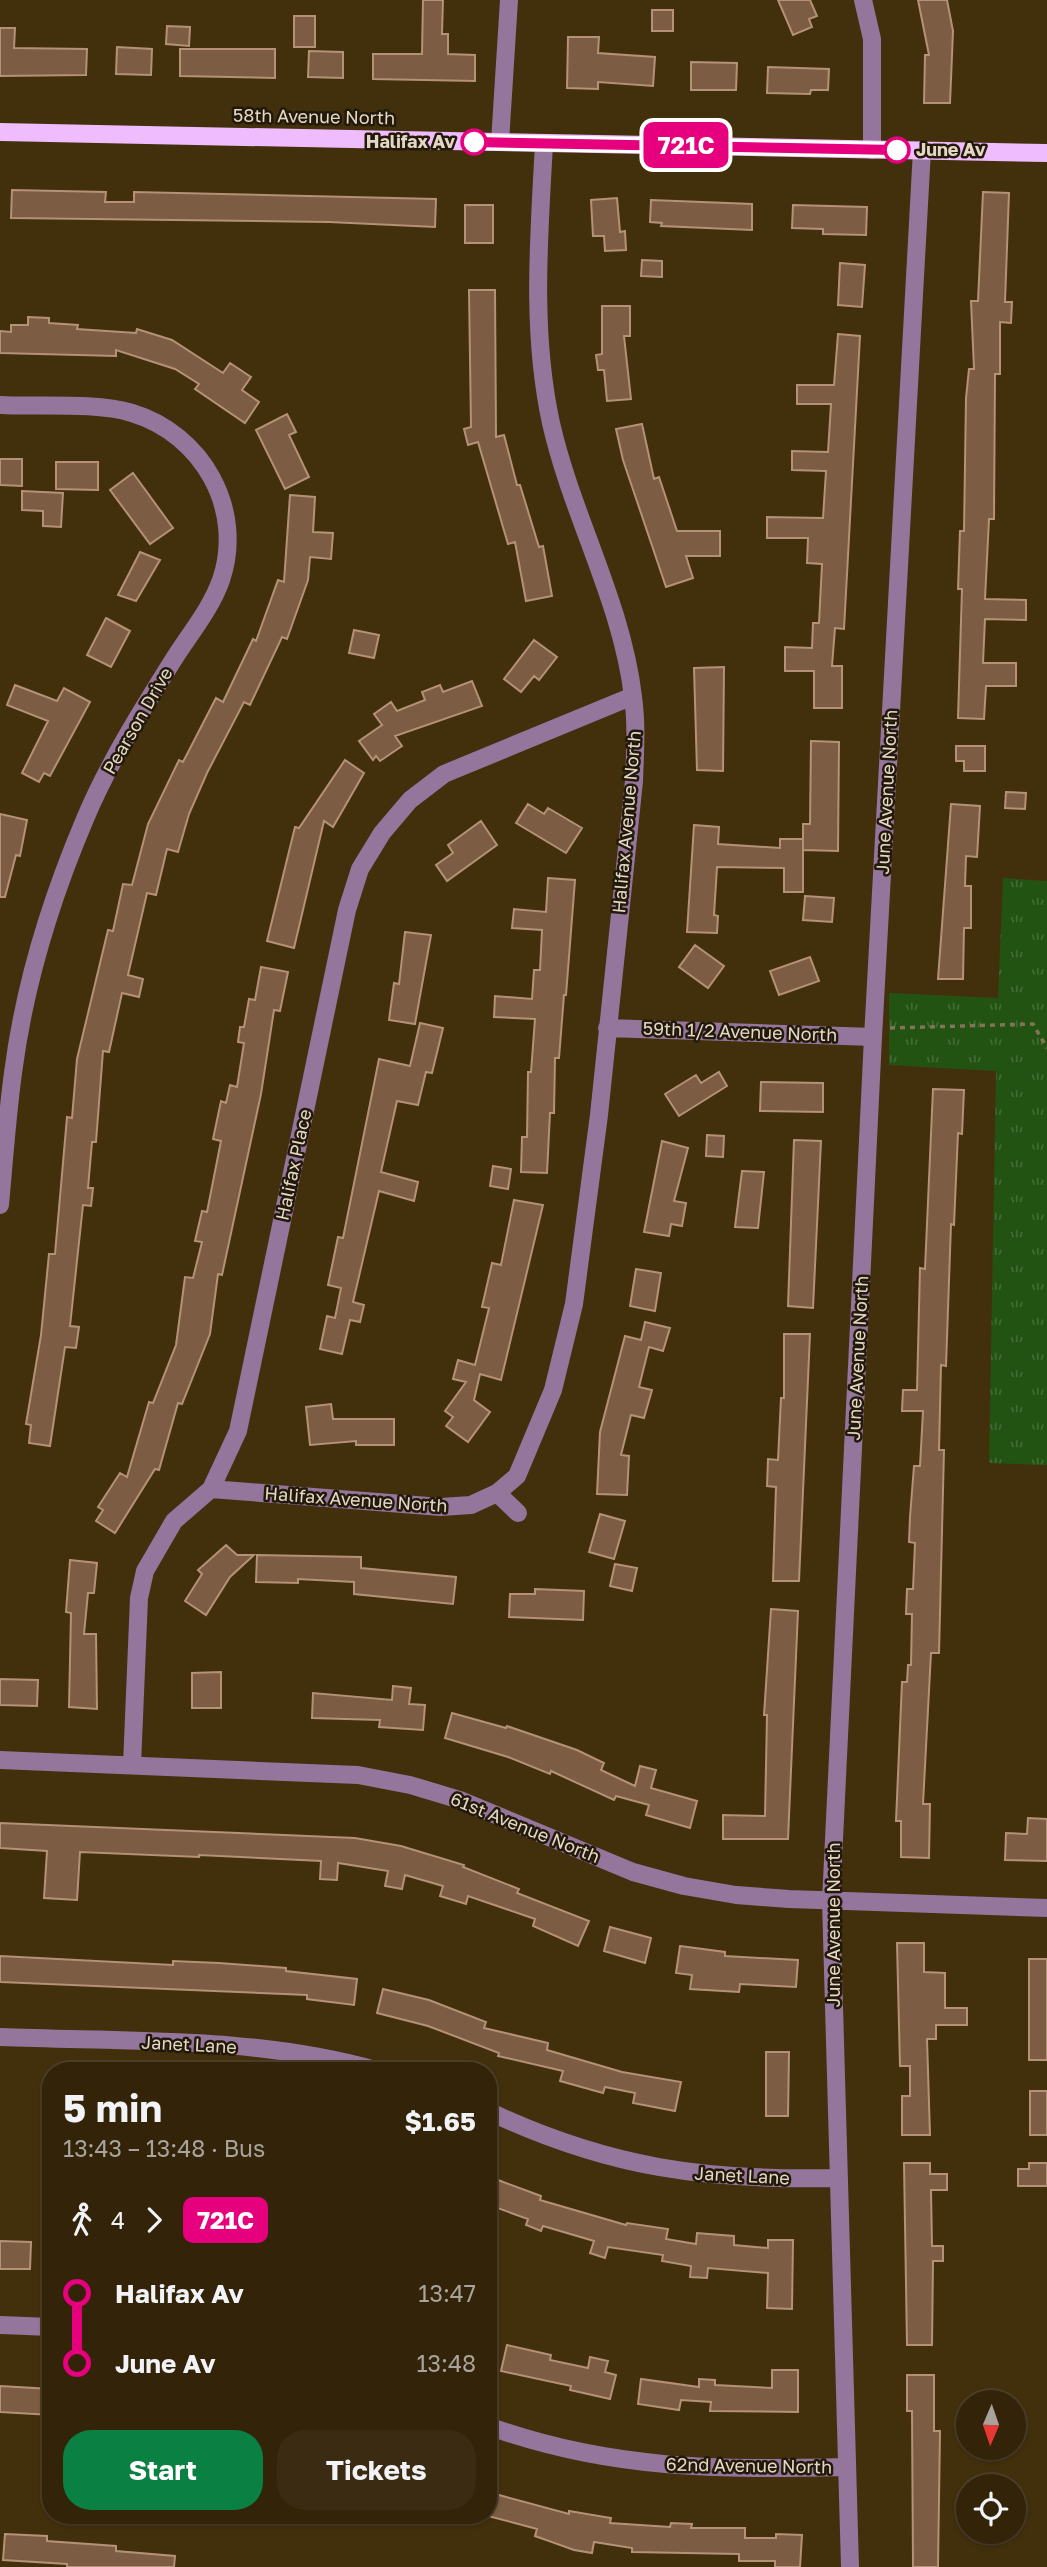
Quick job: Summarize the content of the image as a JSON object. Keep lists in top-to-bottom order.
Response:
{
  "streets": {
    "main road": ["58th Avenue North"],
    "street": [
      "Pearson Drive",
      "June Avenue North",
      "Halifax Avenue North",
      "59th 1/2 Avenue North",
      "Halifax Place",
      "61st Avenue North",
      "Janet Lane",
      "62nd Avenue North"
    ]
  },
  "crossings": [
    ["58th Avenue North", "June Avenue North"],
    ["58th Avenue North", "Halifax Avenue North"],
    ["June Avenue North", "59th 1/2 Avenue North"],
    ["June Avenue North", "61st Avenue North"],
    ["June Avenue North", "Janet Lane"],
    ["June Avenue North", "62nd Avenue North"],
    ["Halifax Avenue North", "59th 1/2 Avenue North"],
    ["Halifax Avenue North", "Halifax Place"],
    ["Halifax Place", "61st Avenue North"]
  ],
  "places": ["Halifax Av", "June Av"],
  "lines": ["bus line 721C"],
  "north": "bottom",
  "page": {
    "on_map": "721C",
    "heading": ["5 min", "13:43 – 13:48 · Bus", "$1.65"],
    "legs": ["4", "721C"],
    "list": [
      {
        "name": "Halifax Av",
        "value": "13:47"
      },
      {
        "name": "June Av",
        "value": "13:48"
      }
    ],
    "buttons": ["Start", "Tickets"]
  }
}
